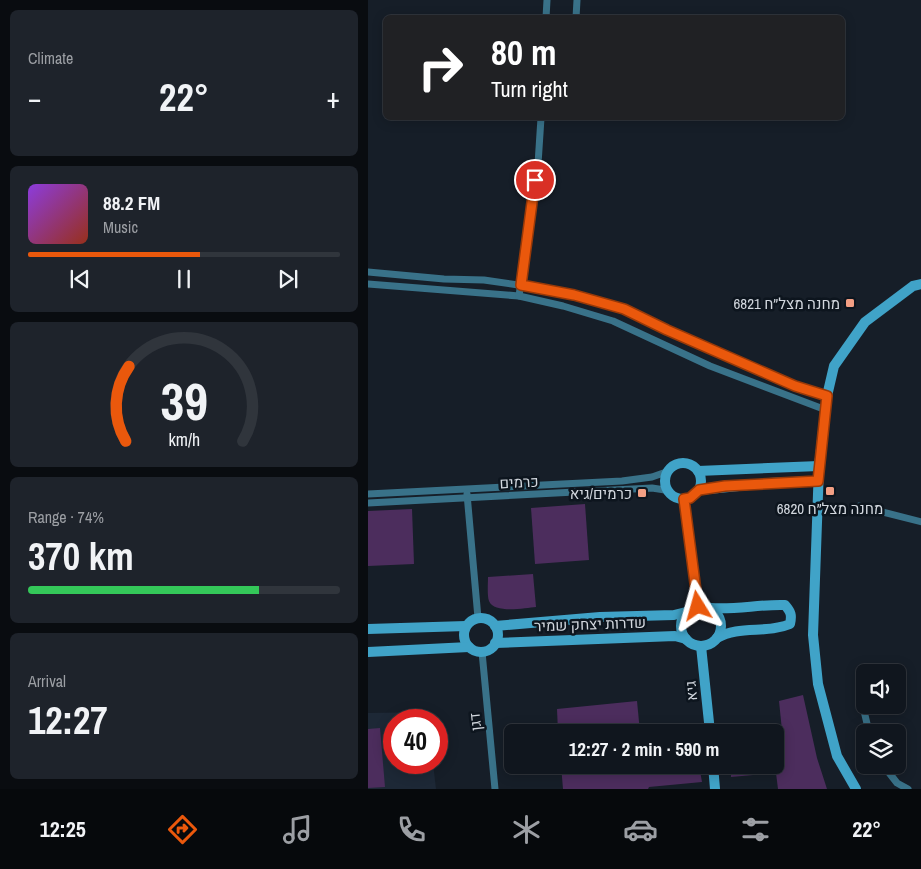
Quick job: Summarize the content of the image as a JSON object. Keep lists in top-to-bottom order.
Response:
{
  "streets": {
    "street": [
      "כרמים",
      "שדרות יצחק שמיר",
      "גיא",
      "דגן"
    ]
  },
  "crossings": [
    ["שדרות יצחק שמיר", "גיא"],
    ["שדרות יצחק שמיר", "דגן"]
  ],
  "places": {
    "transit": ["מחנה מצל״ח 6821", "מחנה מצל״ח 6820", "כרמים/גיא"]
  },
  "page": {
    "tile": [
      "Climate",
      ["Range · 74%", "370 km"],
      ["Arrival", "12:27"]
    ],
    "turn": ["80 m", "Turn right"],
    "heat": ["−", "22°", "+"],
    "song": ["88.2 FM", "Music"],
    "limit": "40",
    "trip": "12:27 · 2 min · 590 m",
    "tabs": ["12:25", "22°"],
    "gauge": ["39", "km/h"]
  }
}
